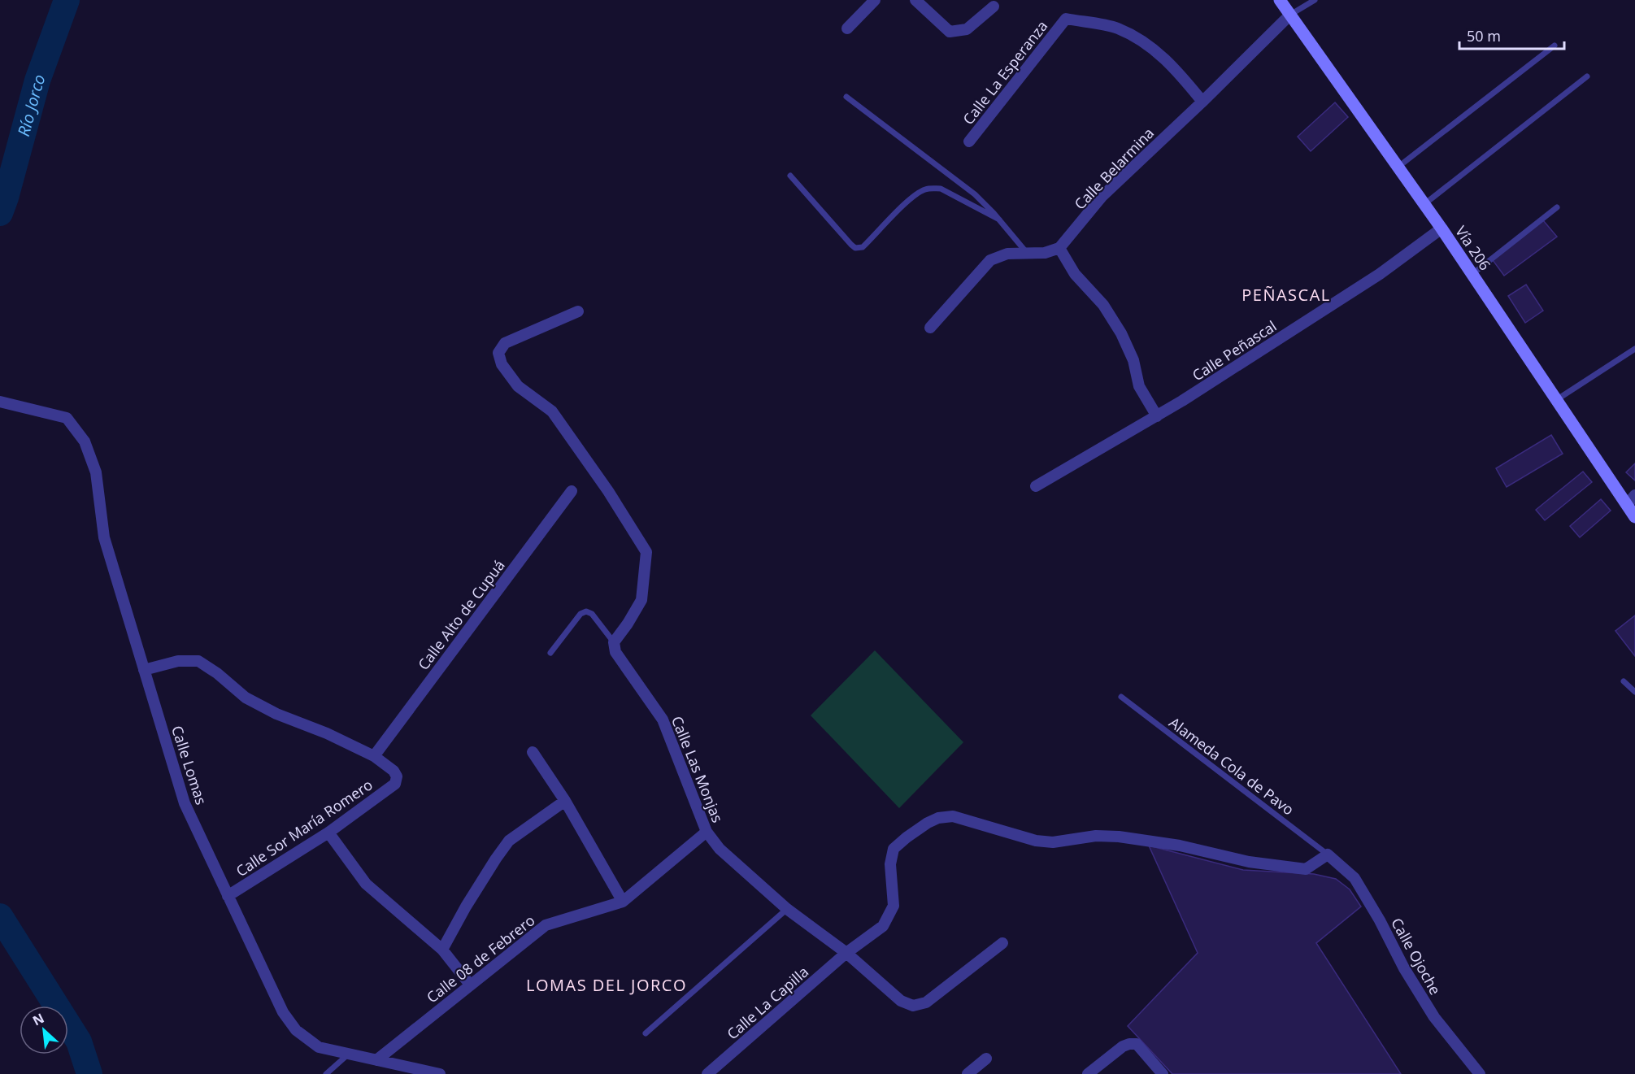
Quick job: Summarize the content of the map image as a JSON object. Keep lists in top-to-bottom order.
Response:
{
  "streets": {
    "main road": ["Vía 206"],
    "street": [
      "Calle La Esperanza",
      "Calle Belarmina",
      "Calle Peñascal",
      "Calle Alto de Cupuá",
      "Calle Lomas",
      "Calle Las Monjas",
      "Calle Sor María Romero",
      "Calle Ojoche",
      "Calle 08 de Febrero",
      "Calle La Capilla"
    ],
    "lane": ["Alameda Cola de Pavo"]
  },
  "crossings": [
    ["Calle La Esperanza", "Calle Belarmina"],
    ["Vía 206", "Calle Peñascal"],
    ["Calle Alto de Cupuá", "Calle Sor María Romero"],
    ["Calle Lomas", "Calle Sor María Romero"],
    ["Calle Lomas", "Calle 08 de Febrero"],
    ["Alameda Cola de Pavo", "Calle Ojoche"],
    ["Alameda Cola de Pavo", "Calle La Capilla"],
    ["Calle Las Monjas", "Calle 08 de Febrero"],
    ["Calle Las Monjas", "Calle La Capilla"],
    ["Calle Ojoche", "Calle La Capilla"]
  ],
  "districts": ["PEÑASCAL", "LOMAS DEL JORCO"],
  "water": ["Río Jorco"],
  "scale_bar": "50 m",
  "north": "top left"
}
